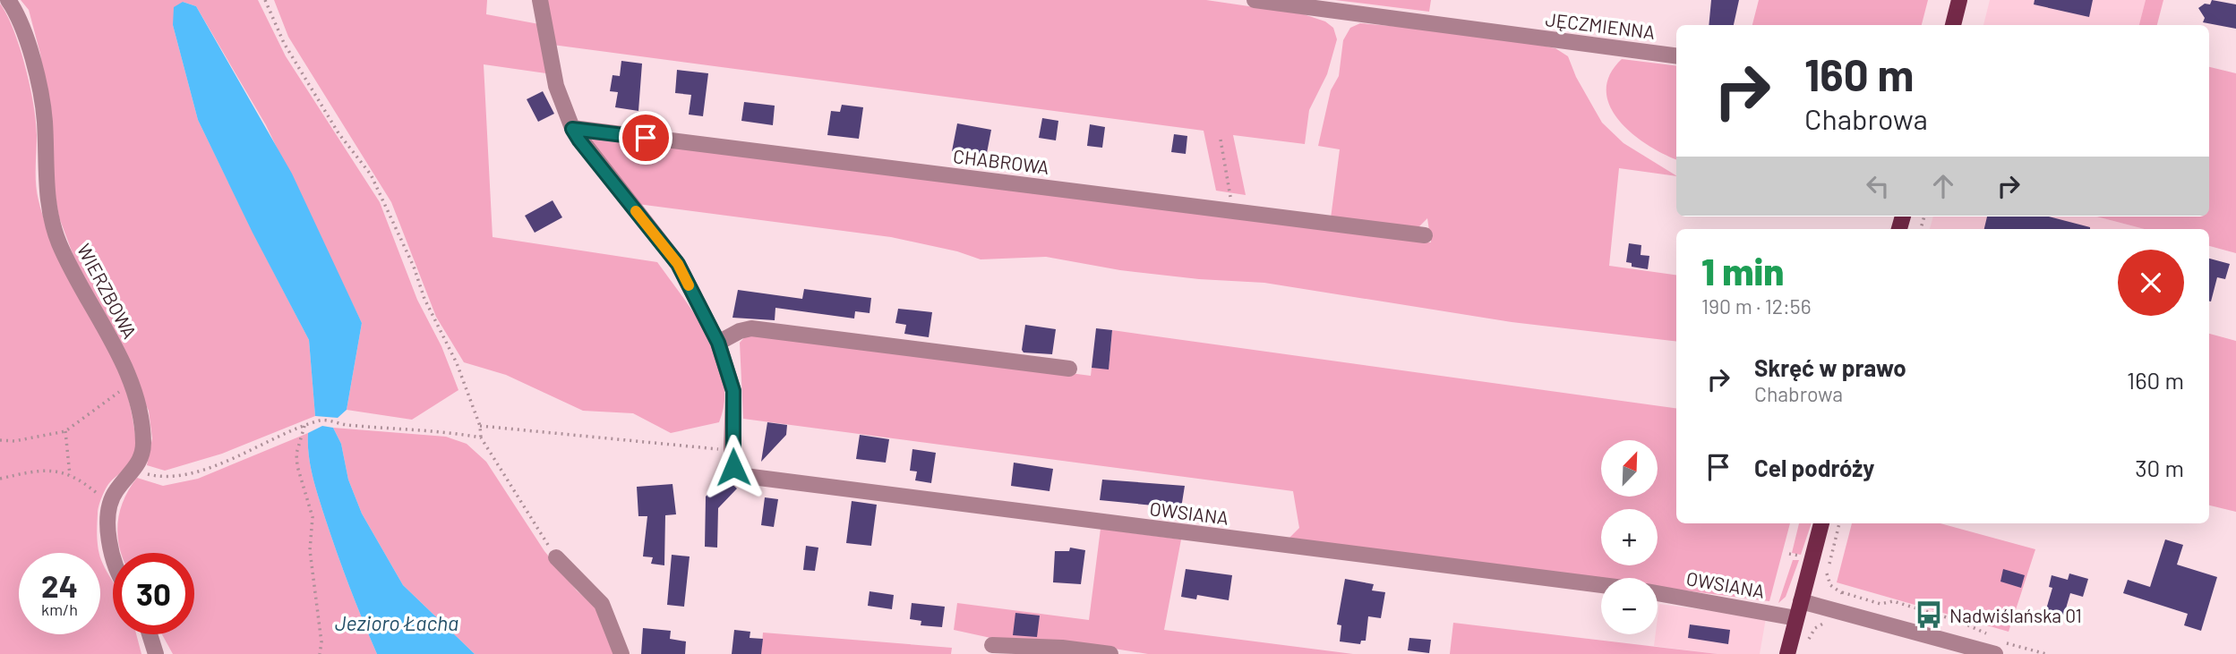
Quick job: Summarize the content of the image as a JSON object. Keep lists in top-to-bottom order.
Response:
{
  "streets": {
    "street": [
      "JĘCZMIENNA",
      "CHABROWA",
      "WIERZBOWA",
      "OWSIANA"
    ]
  },
  "water": ["Jezioro Łacha"],
  "places": {
    "bus stop": ["Nadwiślańska 01"]
  },
  "north": "top right",
  "page": {
    "turn": ["160 m", "Chabrowa"],
    "heading": ["1 min", "190 m · 12:56"],
    "list": [
      {
        "name": "Skręć w prawo",
        "note": "Chabrowa",
        "value": "160 m"
      },
      {
        "name": "Cel podróży",
        "value": "30 m"
      }
    ],
    "map_buttons": ["+", "−"],
    "speed": "24 km/h",
    "limit": "30"
  }
}
